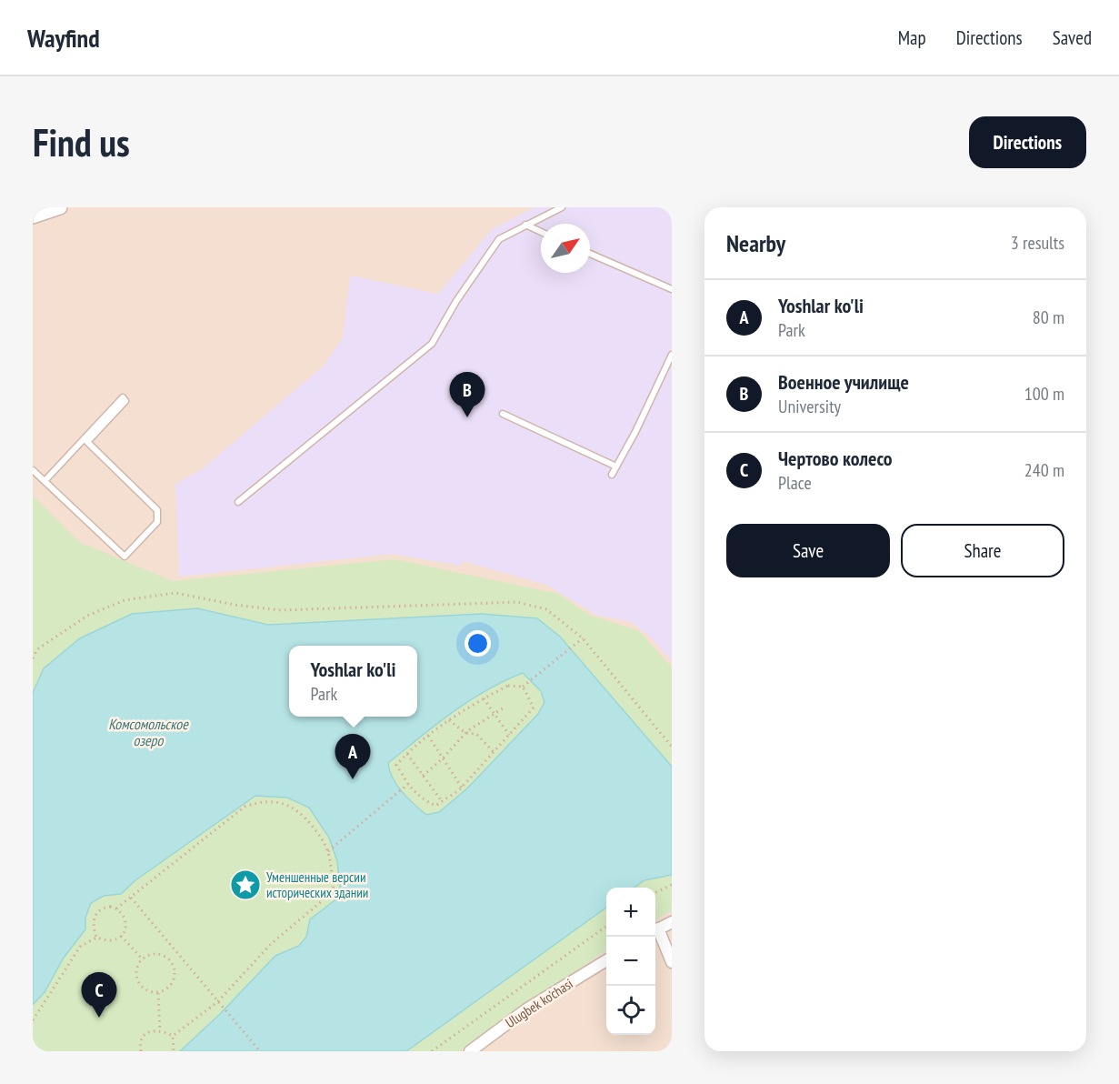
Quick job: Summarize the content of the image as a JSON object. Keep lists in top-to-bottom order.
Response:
{
  "streets": {
    "street": ["Ulugbek ko'chasi"]
  },
  "water": ["Комсомольское озеро"],
  "places": {
    "place": ["Уменшенные версии исторических здании"]
  },
  "north": "top right",
  "page": {
    "header": "Wayfind",
    "nav": ["Map", "Directions", "Saved"],
    "buttons": [
      "Directions",
      ["Save", "Share"]
    ],
    "title": "Find us",
    "heading": ["Nearby", "3 results"],
    "list": [
      {
        "mark": "A",
        "name": "Yoshlar ko'li",
        "note": "Park",
        "value": "80 m"
      },
      {
        "mark": "B",
        "name": "Военное училище",
        "note": "University",
        "value": "100 m"
      },
      {
        "mark": "C",
        "name": "Чертово колесо",
        "note": "Place",
        "value": "240 m"
      }
    ],
    "pins": ["B", "A", "C"],
    "popup": ["Yoshlar ko'li", "Park"],
    "map_buttons": ["+", "−"]
  }
}
